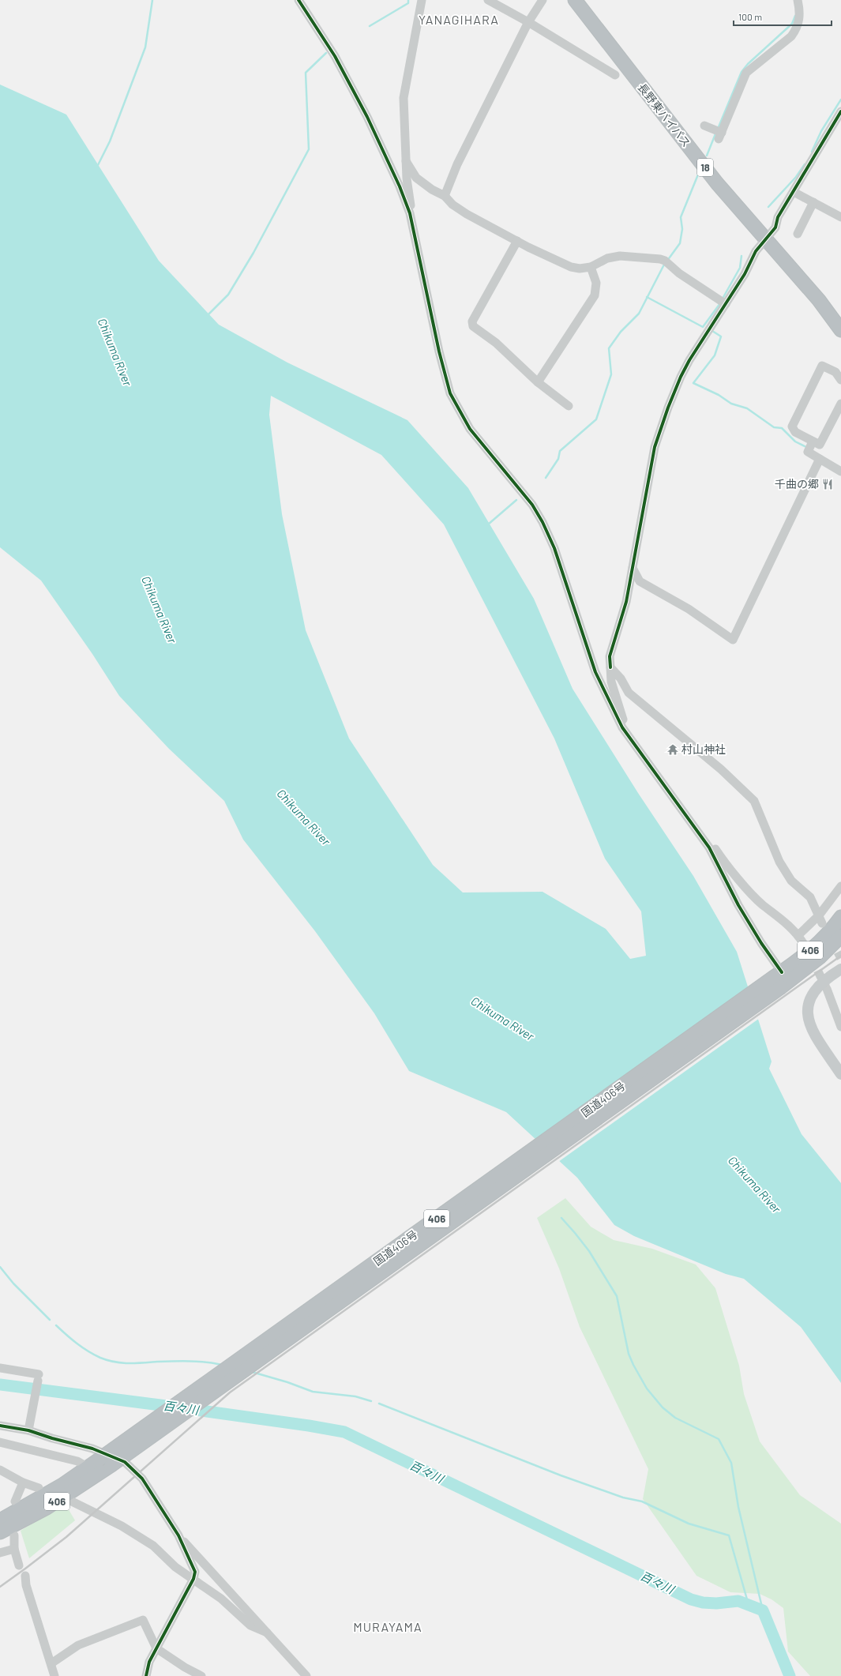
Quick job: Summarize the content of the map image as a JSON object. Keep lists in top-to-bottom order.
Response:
{
  "streets": {
    "highway": [
      "長野東バイパス",
      "18",
      "406",
      "国道406号"
    ]
  },
  "districts": ["YANAGIHARA", "MURAYAMA"],
  "water": ["Chikuma River", "百々川"],
  "places": {
    "restaurant": ["千曲の郷"],
    "temple": ["村山神社"]
  },
  "scale_bar": "100 m"
}
